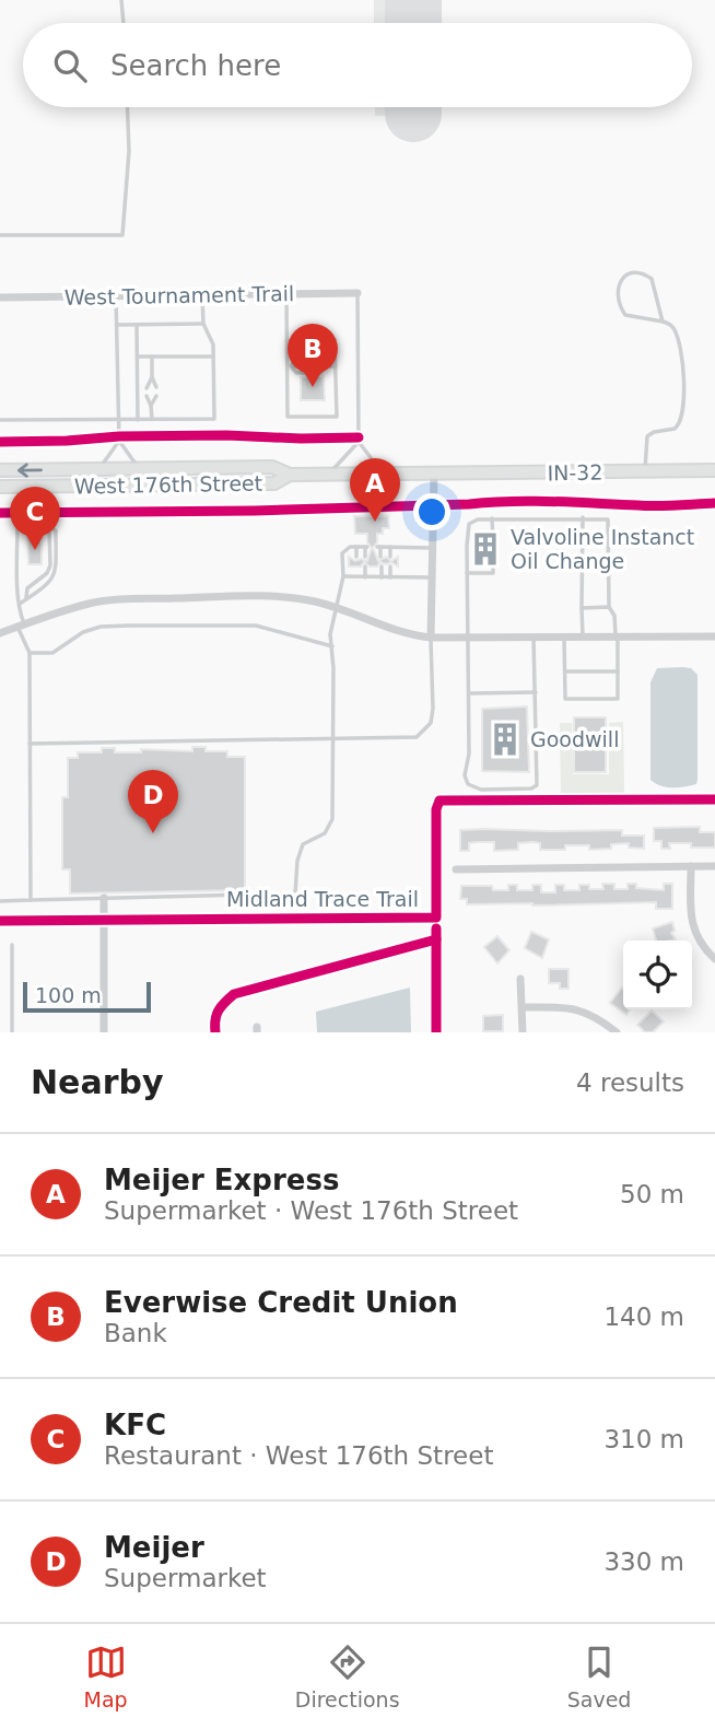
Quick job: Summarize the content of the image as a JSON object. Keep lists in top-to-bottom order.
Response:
{
  "streets": {
    "main road": ["IN-32", "West 176th Street"],
    "street": ["West Tournament Trail"],
    "cycle path": ["Midland Trace Trail"]
  },
  "crossings": [
    ["IN-32", "West 176th Street"]
  ],
  "places": {
    "building": ["Valvoline Instanct Oil Change", "Goodwill"]
  },
  "scale_bar": "100 m",
  "page": {
    "search": "Search here",
    "pins": [
      "B",
      "A",
      "C",
      "D"
    ],
    "scale": "100 m",
    "heading": ["Nearby", "4 results"],
    "list": [
      {
        "mark": "A",
        "name": "Meijer Express",
        "note": "Supermarket · West 176th Street",
        "value": "50 m"
      },
      {
        "mark": "B",
        "name": "Everwise Credit Union",
        "note": "Bank",
        "value": "140 m"
      },
      {
        "mark": "C",
        "name": "KFC",
        "note": "Restaurant · West 176th Street",
        "value": "310 m"
      },
      {
        "mark": "D",
        "name": "Meijer",
        "note": "Supermarket",
        "value": "330 m"
      }
    ],
    "nav": ["Map", "Directions", "Saved"]
  }
}
